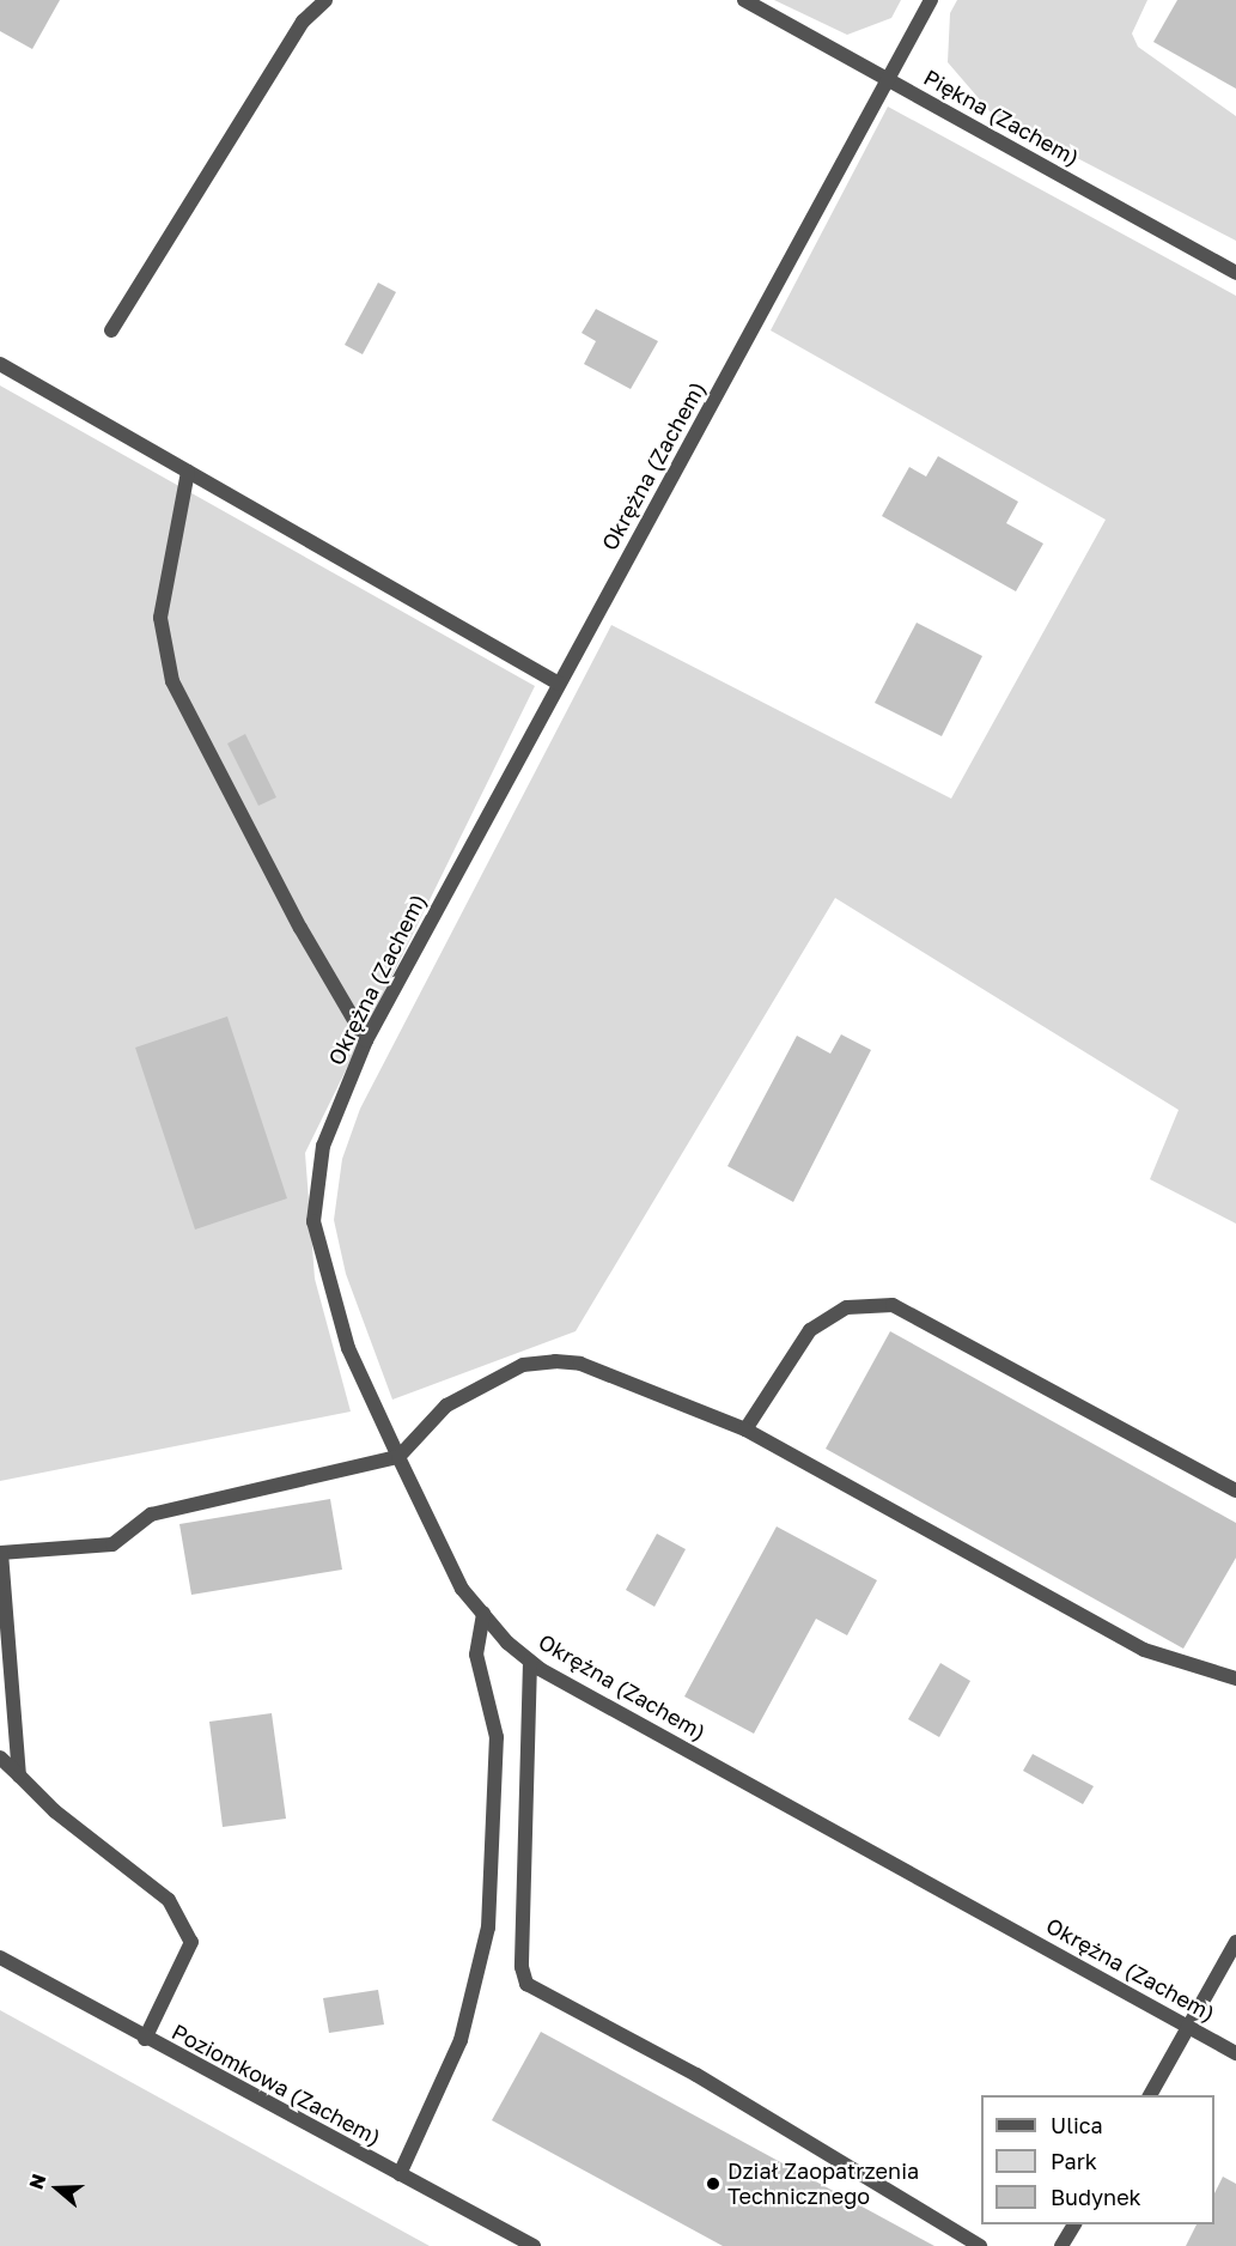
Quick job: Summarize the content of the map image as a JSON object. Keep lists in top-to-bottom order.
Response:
{
  "streets": {
    "street": ["Piękna (Zachem)", "Okrężna (Zachem)", "Poziomkowa (Zachem)"]
  },
  "crossings": [
    ["Piękna (Zachem)", "Okrężna (Zachem)"]
  ],
  "places": ["Dział Zaopatrzenia Technicznego"],
  "legend": ["Ulica", "Park", "Budynek"],
  "north": "left"
}
